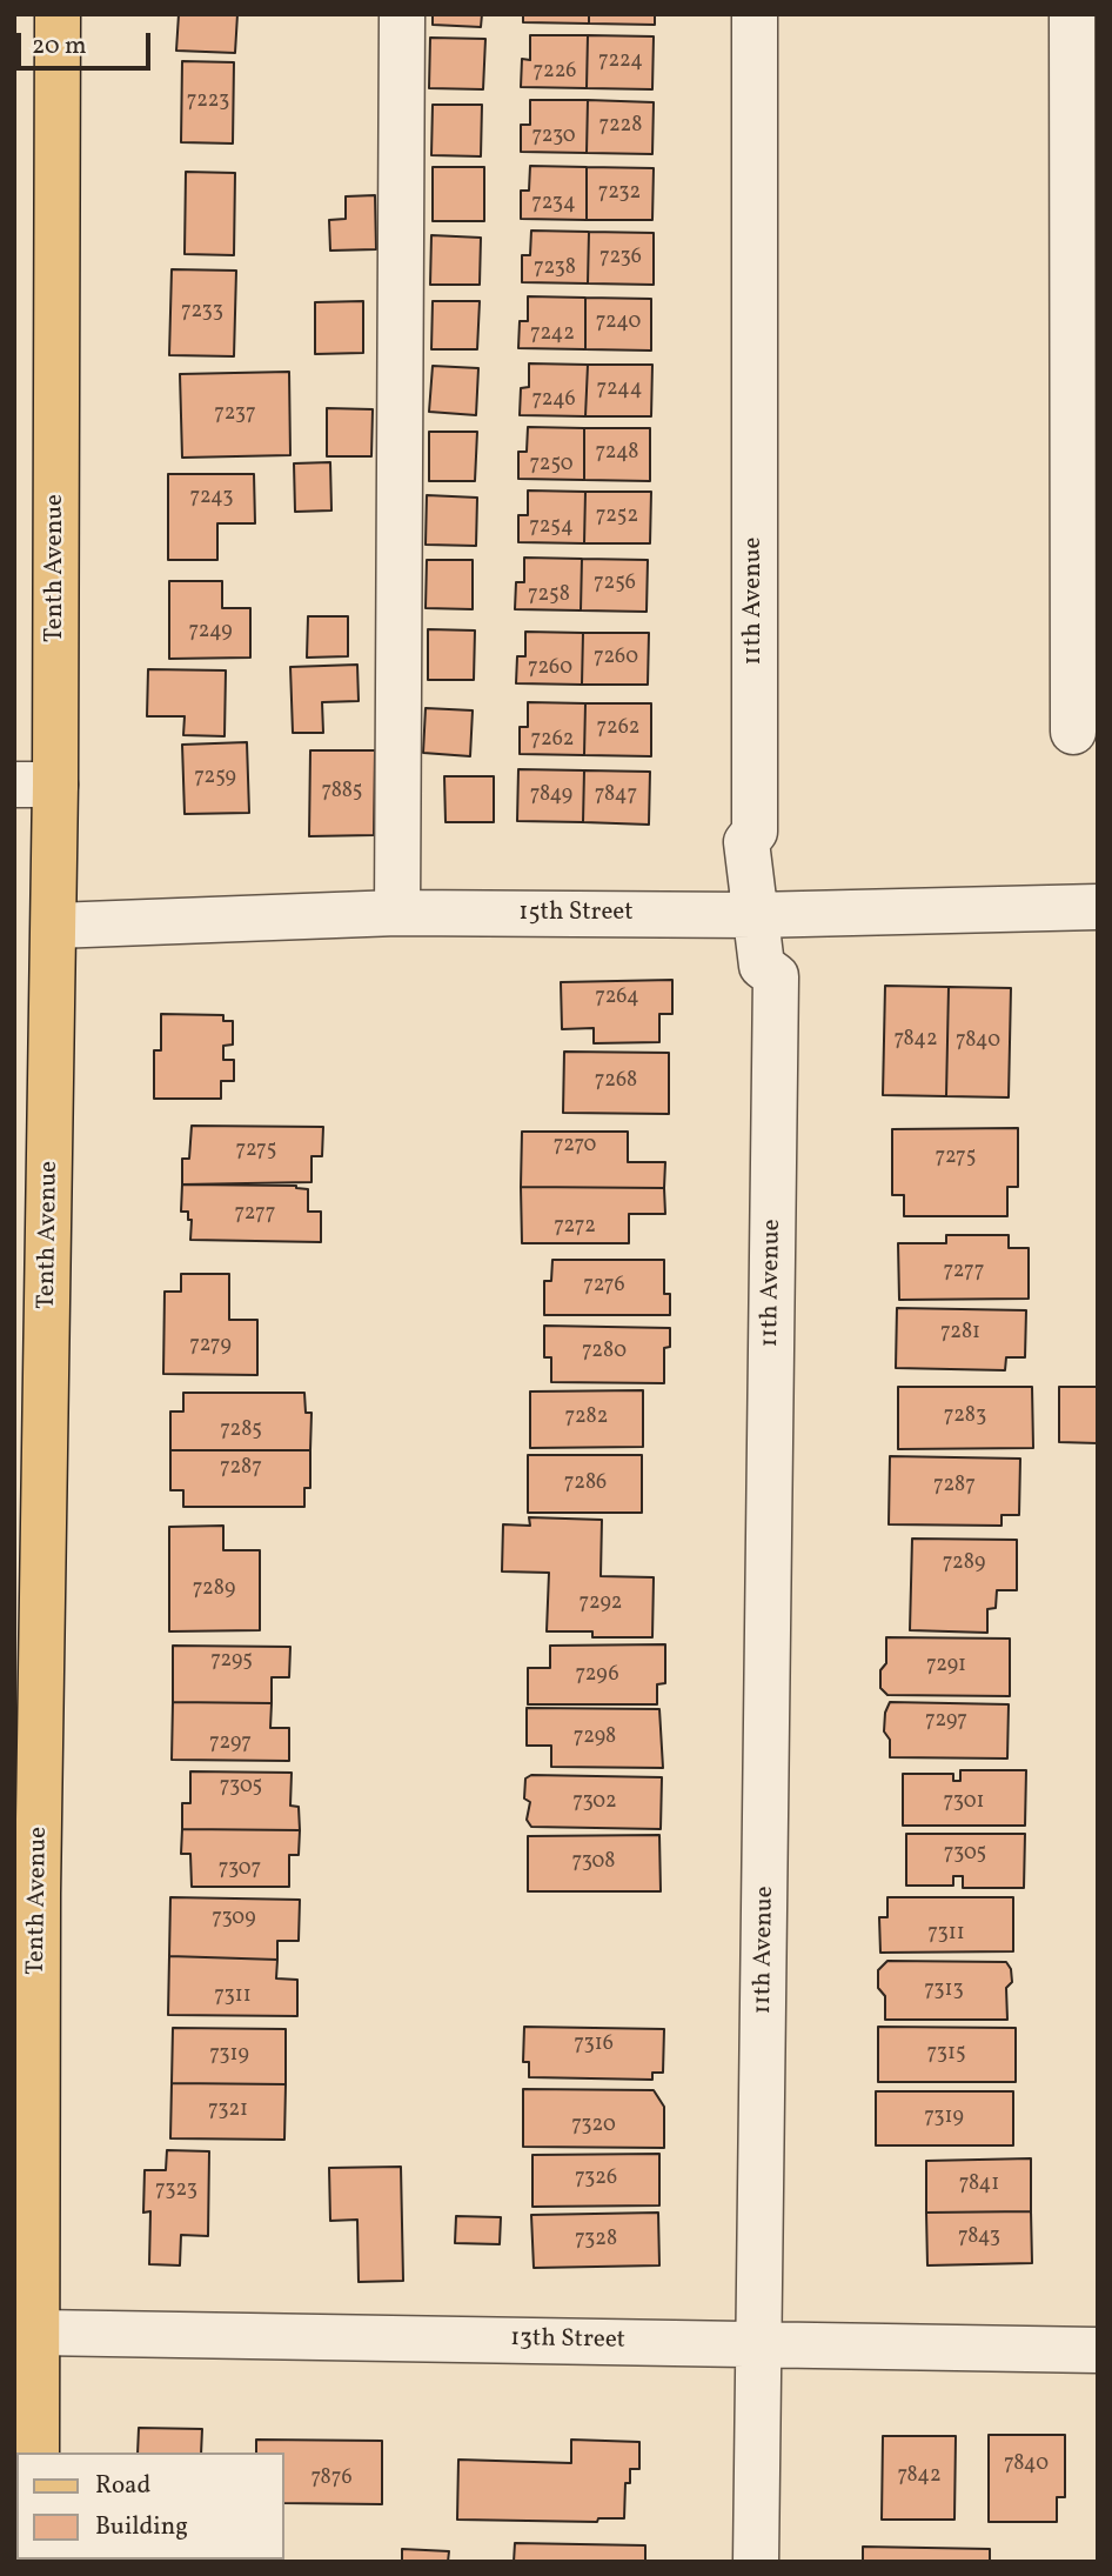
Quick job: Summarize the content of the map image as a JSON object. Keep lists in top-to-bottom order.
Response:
{
  "streets": {
    "main road": ["Tenth Avenue"],
    "street": ["11th Avenue", "15th Street", "13th Street"]
  },
  "crossings": [
    ["Tenth Avenue", "15th Street"],
    ["Tenth Avenue", "13th Street"],
    ["11th Avenue", "15th Street"],
    ["11th Avenue", "13th Street"]
  ],
  "house_numbers": [
    "7224",
    "7226",
    "7223",
    "7228",
    "7230",
    "7232",
    "7234",
    "7236",
    "7238",
    "7233",
    "7240",
    "7242",
    "7244",
    "7246",
    "7237",
    "7248",
    "7250",
    "7243",
    "7252",
    "7254",
    "7256",
    "7258",
    "7249",
    "7260",
    "7260",
    "7262",
    "7262",
    "7259",
    "7885",
    "7849",
    "7847",
    "7264",
    "7842",
    "7840",
    "7268",
    "7270",
    "7275",
    "7275",
    "7277",
    "7272",
    "7277",
    "7276",
    "7281",
    "7279",
    "7280",
    "7283",
    "7282",
    "7285",
    "7287",
    "7286",
    "7287",
    "7289",
    "7289",
    "7292",
    "7295",
    "7291",
    "7296",
    "7297",
    "7298",
    "7297",
    "7305",
    "7302",
    "7301",
    "7305",
    "7308",
    "7307",
    "7309",
    "7311",
    "7313",
    "7311",
    "7316",
    "7315",
    "7319",
    "7321",
    "7319",
    "7320",
    "7326",
    "7841",
    "7323",
    "7843",
    "7328",
    "7840",
    "7842",
    "7876"
  ],
  "legend": ["Road", "Building"],
  "scale_bar": "20 m"
}
